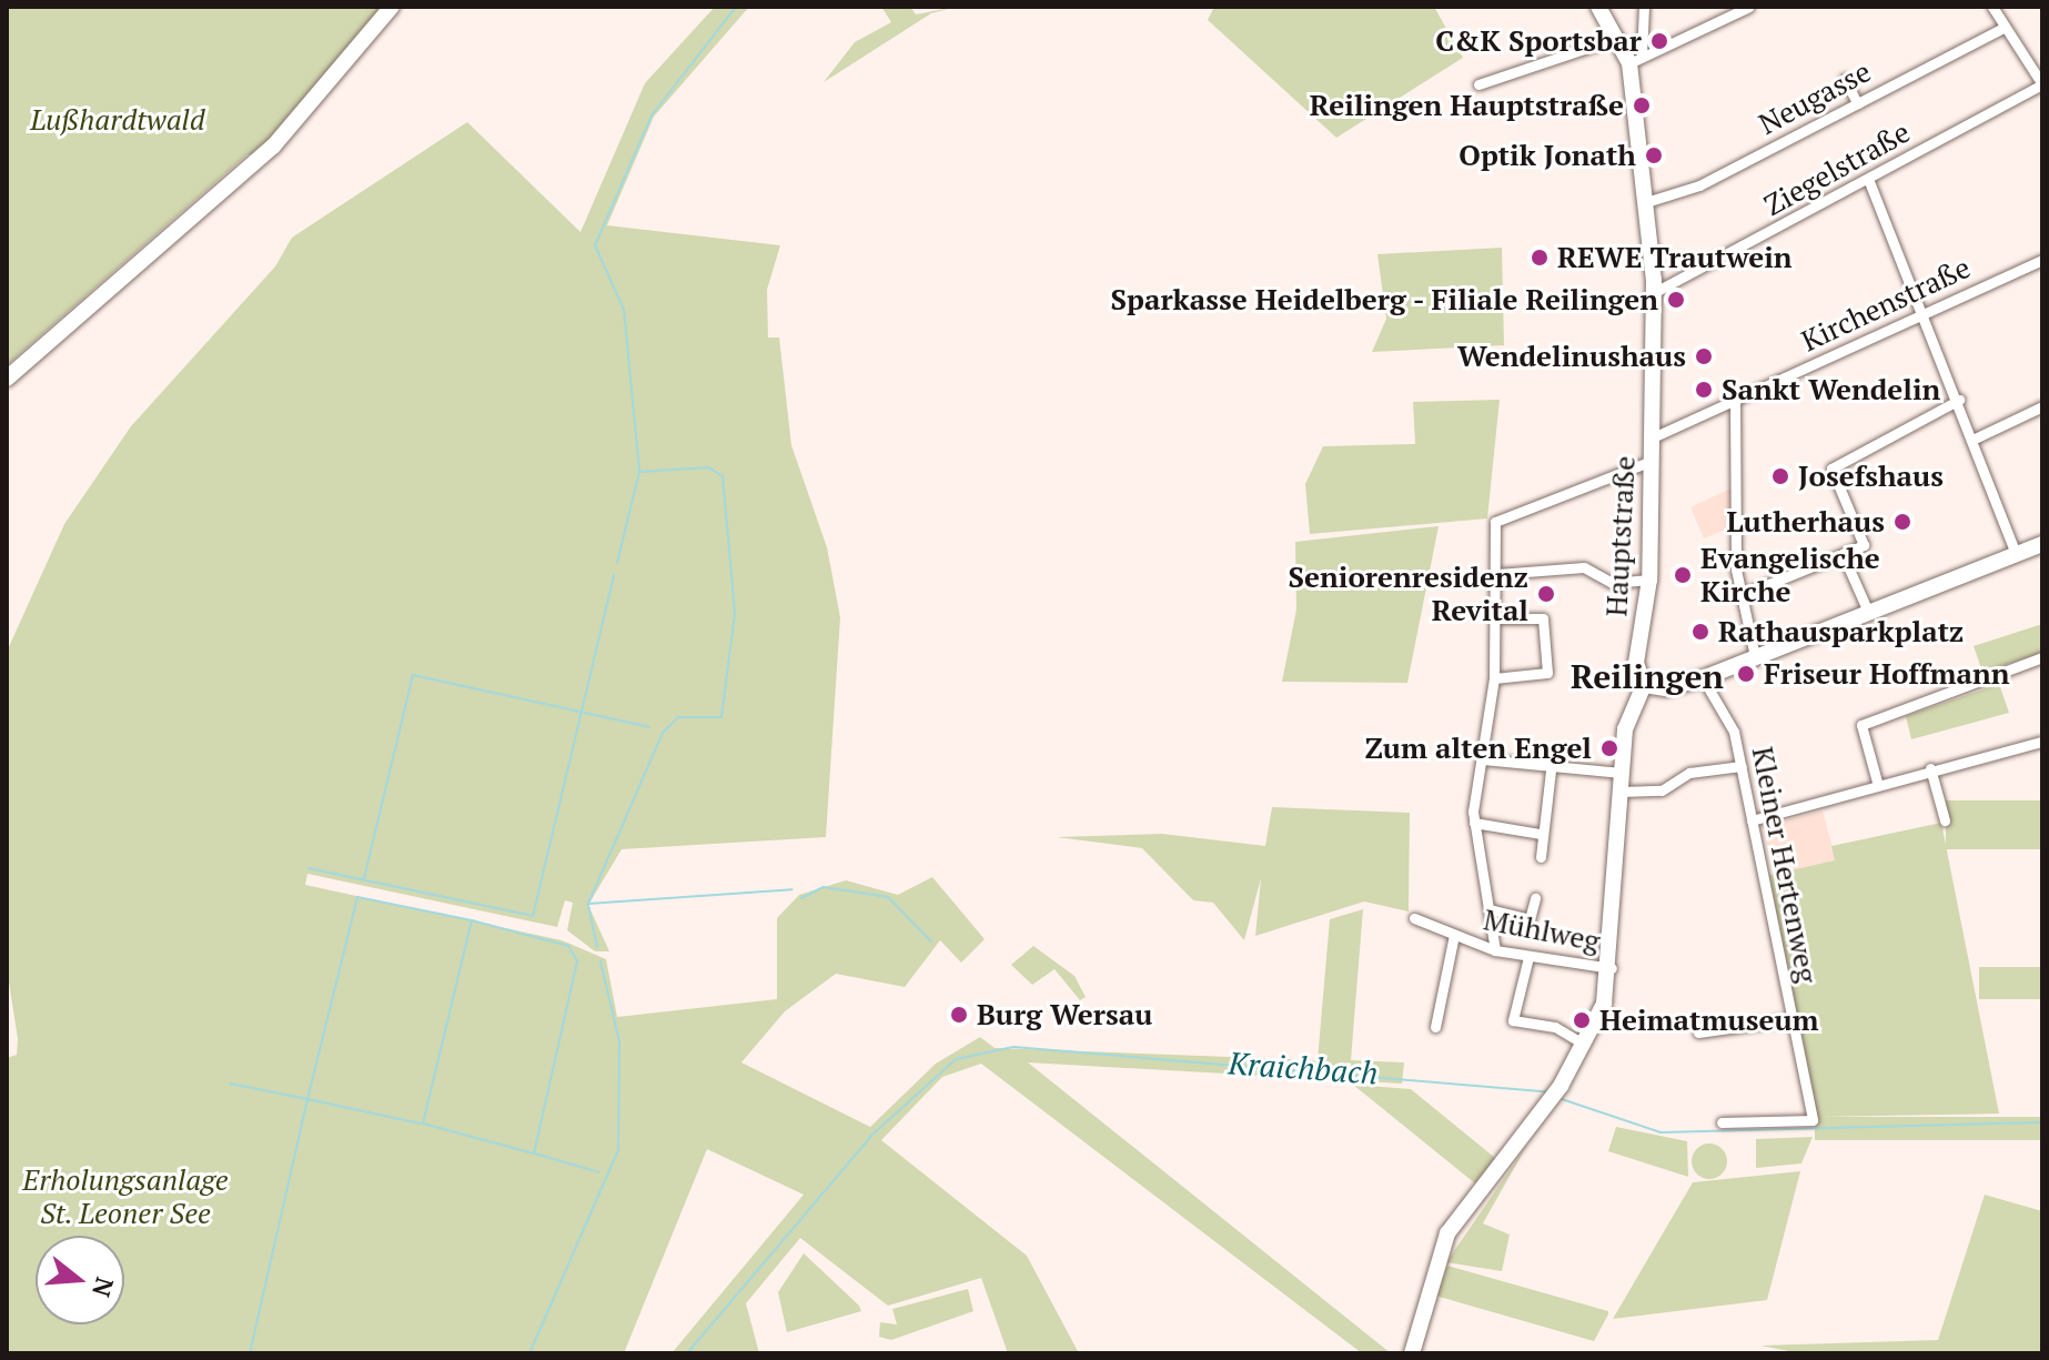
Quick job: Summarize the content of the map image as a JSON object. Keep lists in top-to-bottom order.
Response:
{
  "streets": {
    "street": [
      "Neugasse",
      "Ziegelstraße",
      "Kirchenstraße",
      "Hauptstraße",
      "Kleiner Hertenweg",
      "Mühlweg"
    ]
  },
  "crossings": [
    ["Neugasse", "Hauptstraße"],
    ["Ziegelstraße", "Hauptstraße"],
    ["Kirchenstraße", "Hauptstraße"],
    ["Hauptstraße", "Mühlweg"]
  ],
  "districts": ["Reilingen"],
  "water": ["Kraichbach"],
  "parks": ["Lußhardtwald", "Erholungsanlage St. Leoner See"],
  "places": [
    "C&K Sportsbar",
    "Reilingen Hauptstraße",
    "Optik Jonath",
    "REWE Trautwein",
    "Sparkasse Heidelberg - Filiale Reilingen",
    "Wendelinushaus",
    "Sankt Wendelin",
    "Josefshaus",
    "Lutherhaus",
    "Evangelische Kirche",
    "Seniorenresidenz Revital",
    "Rathausparkplatz",
    "Friseur Hoffmann",
    "Zum alten Engel",
    "Burg Wersau",
    "Heimatmuseum"
  ],
  "north": "right"
}
